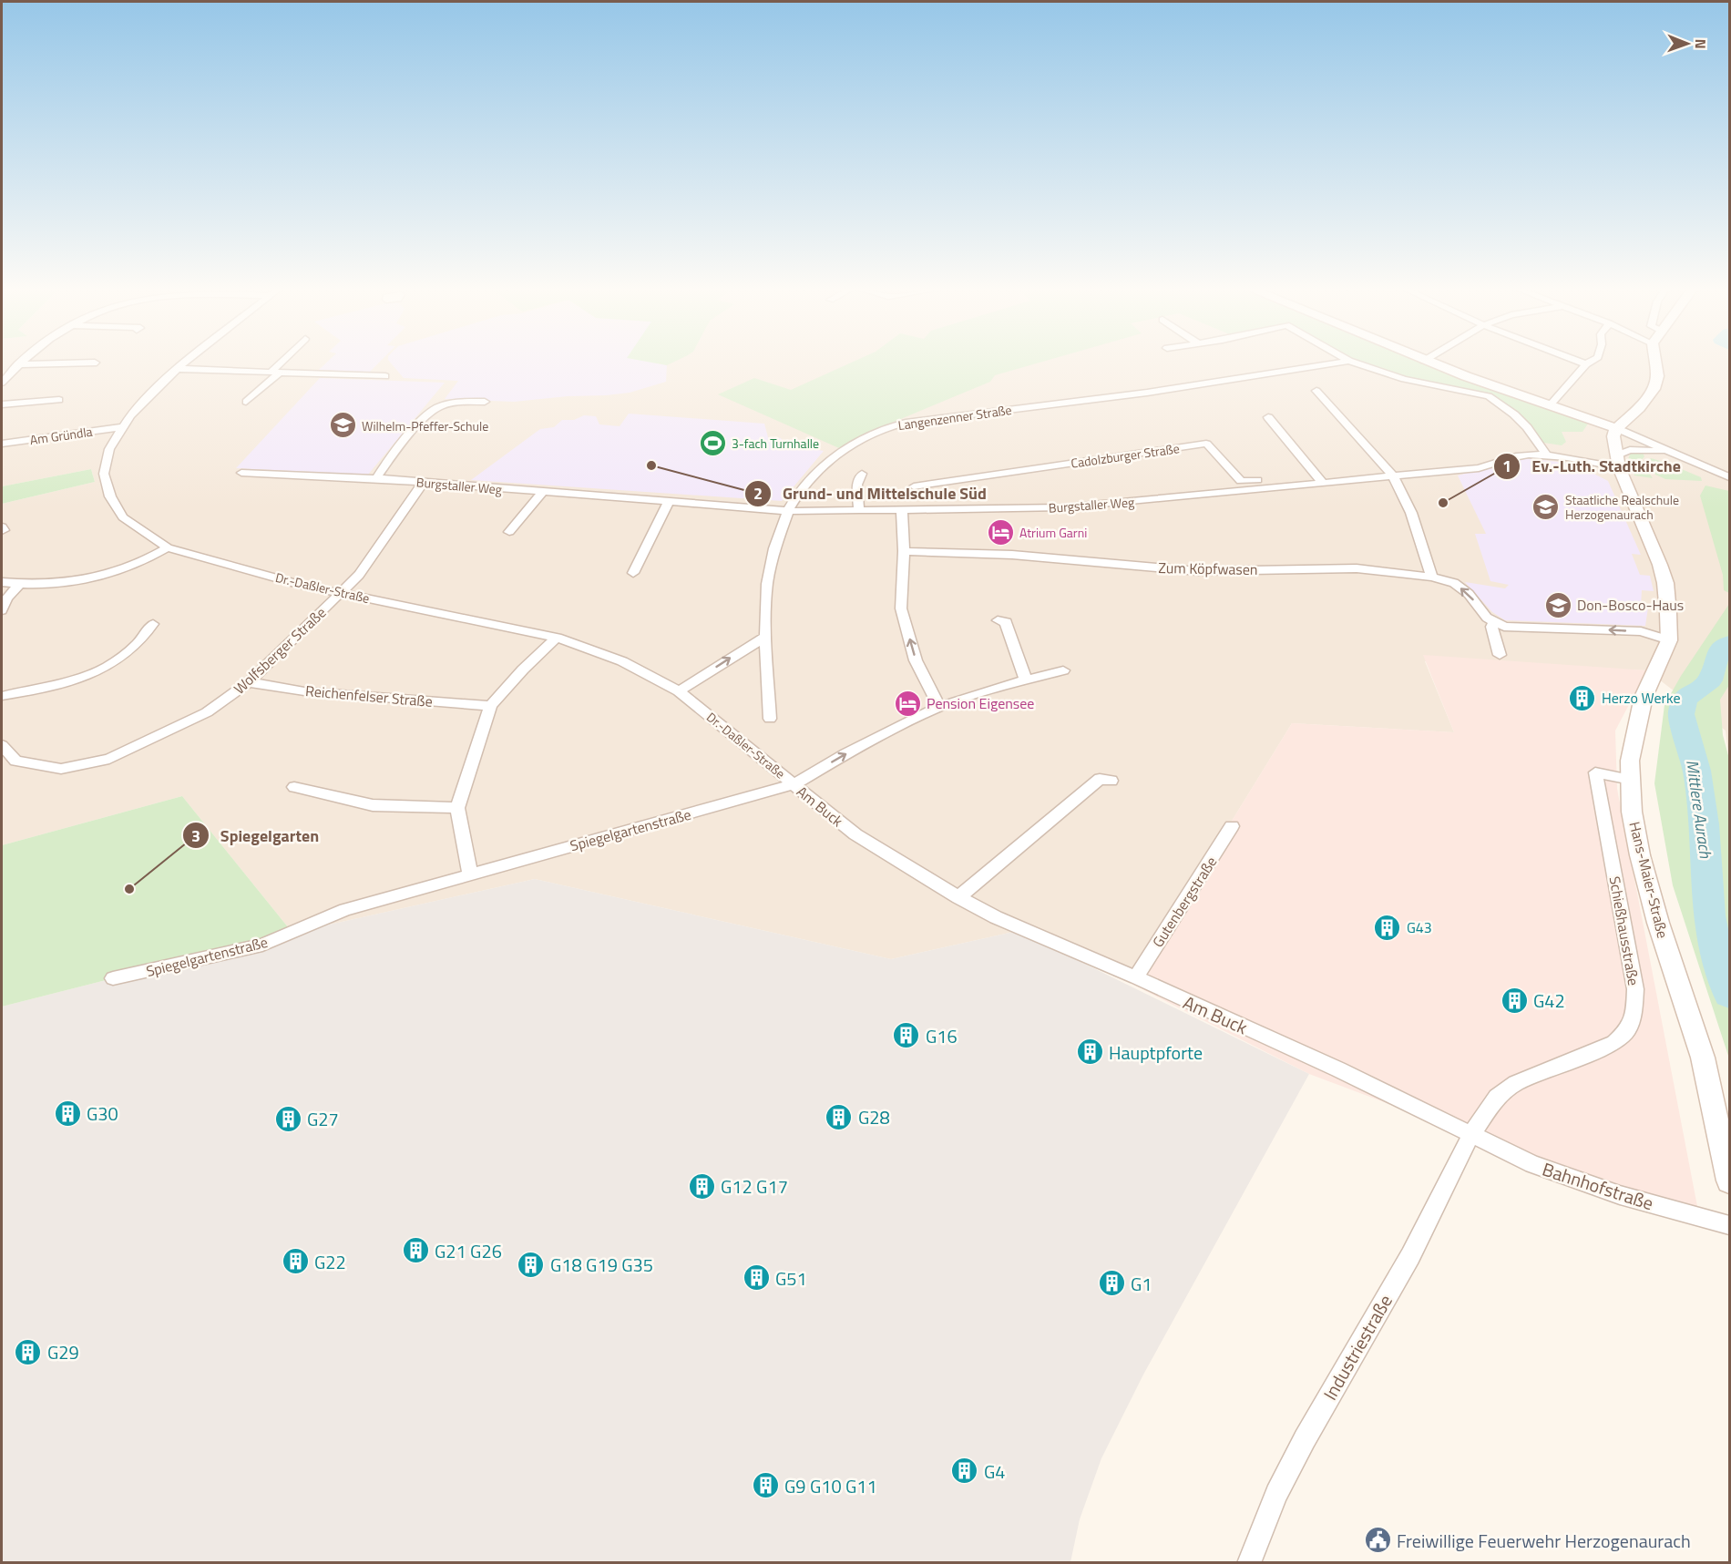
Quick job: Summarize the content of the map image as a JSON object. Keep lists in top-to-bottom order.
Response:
{
  "streets": {
    "street": [
      "Langenzenner Straße",
      "Am Gründla",
      "Cadolzburger Straße",
      "Burgstaller Weg",
      "Zum Köpfwasen",
      "Dr.-Daßler-Straße",
      "Wolfsberger Straße",
      "Reichenfelser Straße",
      "Am Buck",
      "Spiegelgartenstraße",
      "Hans-Maier-Straße",
      "Gutenbergstraße",
      "Schießhausstraße",
      "Bahnhofstraße",
      "Industriestraße"
    ]
  },
  "crossings": [
    ["Langenzenner Straße", "Burgstaller Weg"],
    ["Am Gründla", "Dr.-Daßler-Straße"],
    ["Cadolzburger Straße", "Burgstaller Weg"],
    ["Burgstaller Weg", "Wolfsberger Straße"],
    ["Burgstaller Weg", "Hans-Maier-Straße"],
    ["Dr.-Daßler-Straße", "Wolfsberger Straße"],
    ["Dr.-Daßler-Straße", "Am Buck"],
    ["Dr.-Daßler-Straße", "Spiegelgartenstraße"],
    ["Wolfsberger Straße", "Reichenfelser Straße"],
    ["Am Buck", "Spiegelgartenstraße"],
    ["Am Buck", "Gutenbergstraße"],
    ["Am Buck", "Schießhausstraße"],
    ["Am Buck", "Bahnhofstraße"],
    ["Am Buck", "Industriestraße"],
    ["Hans-Maier-Straße", "Schießhausstraße"],
    ["Schießhausstraße", "Bahnhofstraße"],
    ["Schießhausstraße", "Industriestraße"],
    ["Bahnhofstraße", "Industriestraße"]
  ],
  "water": ["Mittlere Aurach"],
  "places": {
    "school or university": ["Wilhelm-Pfeffer-Schule", "Staatliche Realschule Herzogenaurach", "Don-Bosco-Haus"],
    "sports": ["3-fach Turnhalle"],
    "other": ["Grund- und Mittelschule Süd", "Ev.-Luth. Stadtkirche", "Spiegelgarten"],
    "hotel": ["Atrium Garni", "Pension Eigensee"],
    "building": [
      "Herzo Werke",
      "G43",
      "G42",
      "G16",
      "Hauptpforte",
      "G30",
      "G28",
      "G27",
      "G12 G17",
      "G21 G26",
      "G22",
      "G18 G19 G35",
      "G51",
      "G1",
      "G29",
      "G4",
      "G9 G10 G11"
    ],
    "public building": ["Freiwillige Feuerwehr Herzogenaurach"]
  },
  "north": "right"
}
